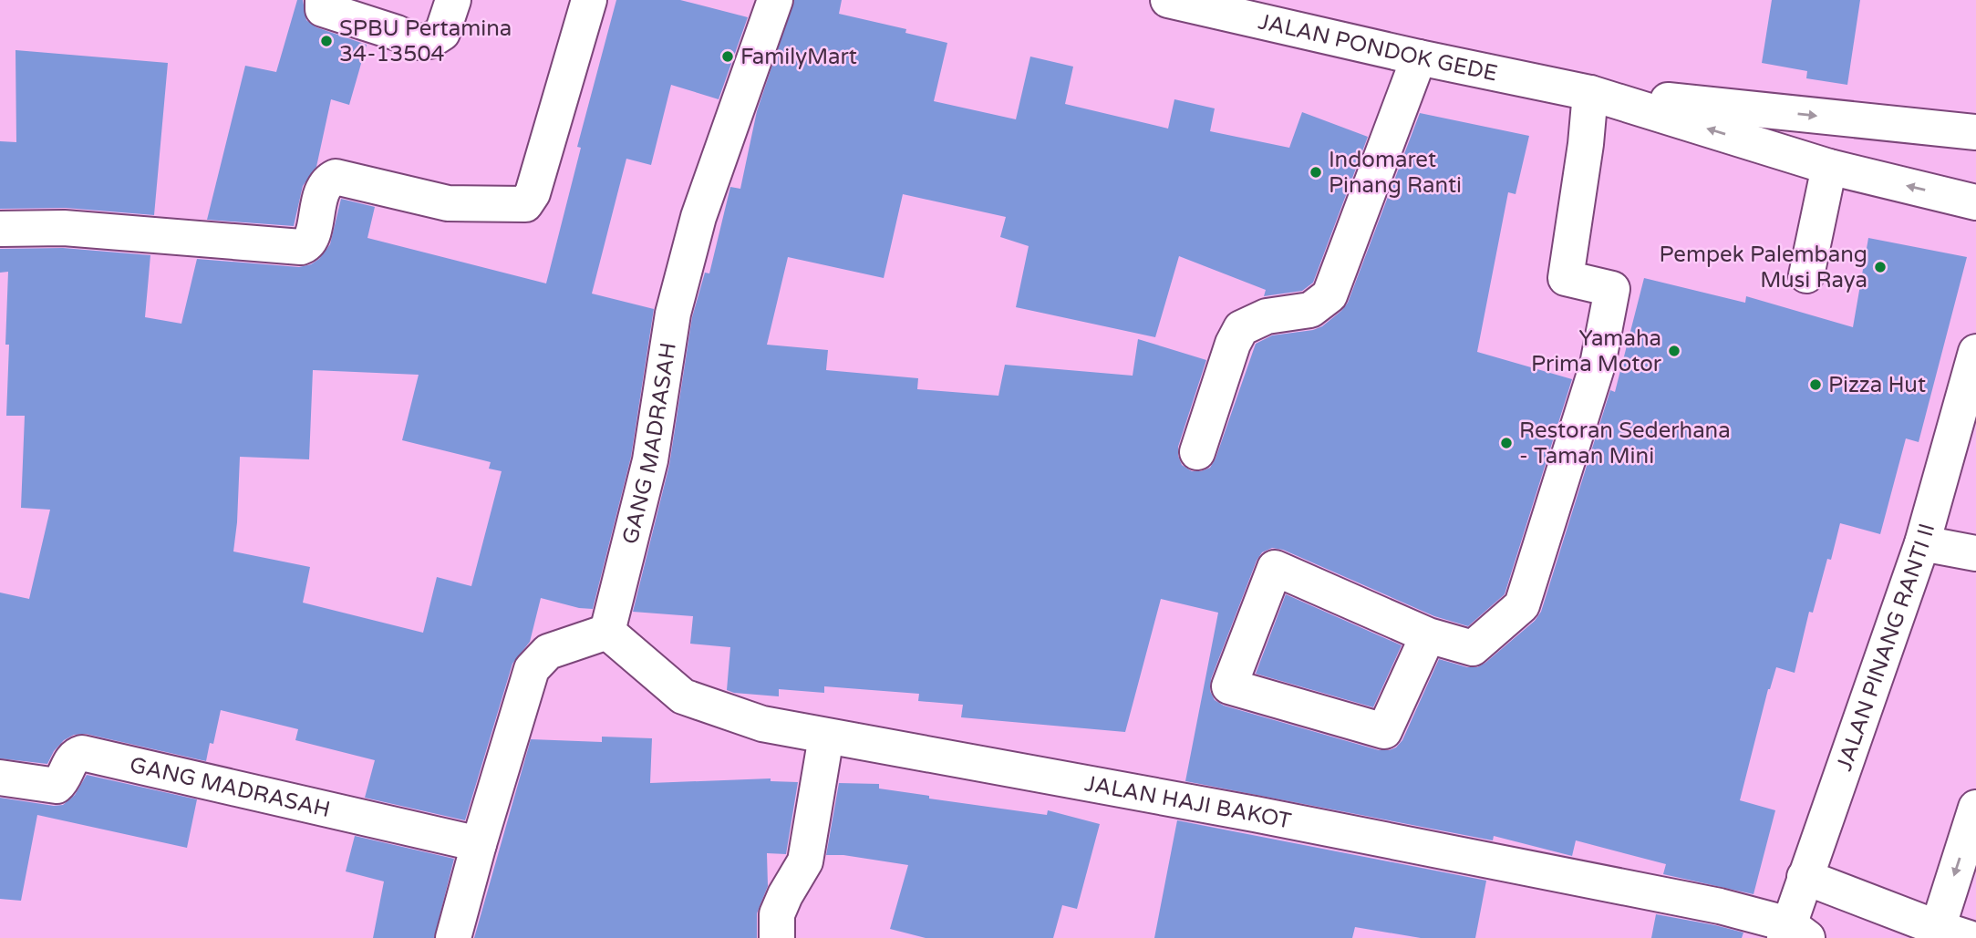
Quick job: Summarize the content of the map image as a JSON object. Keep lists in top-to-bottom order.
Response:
{
  "streets": {
    "street": [
      "JALAN PONDOK GEDE",
      "GANG MADRASAH",
      "JALAN PINANG RANTI II",
      "JALAN HAJI BAKOT"
    ]
  },
  "crossings": [
    ["GANG MADRASAH", "JALAN HAJI BAKOT"],
    ["JALAN PINANG RANTI II", "JALAN HAJI BAKOT"]
  ],
  "places": [
    "SPBU Pertamina 34-13504",
    "FamilyMart",
    "Indomaret Pinang Ranti",
    "Pempek Palembang Musi Raya",
    "Yamaha Prima Motor",
    "Pizza Hut",
    "Restoran Sederhana - Taman Mini"
  ]
}
